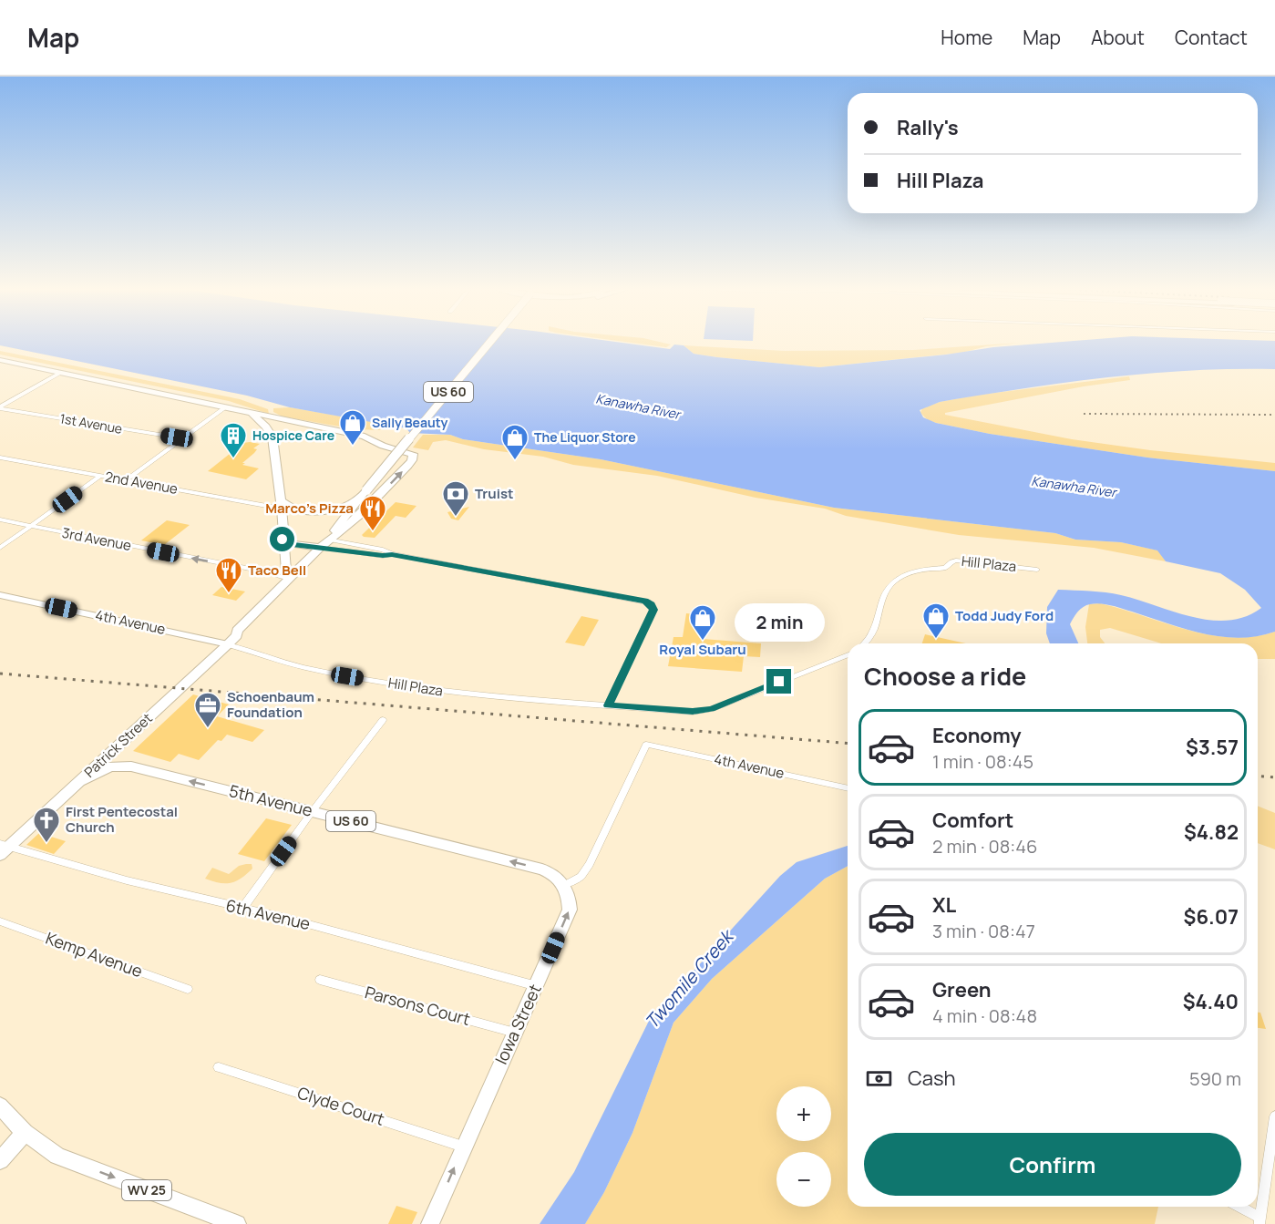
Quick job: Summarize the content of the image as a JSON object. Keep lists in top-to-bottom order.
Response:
{
  "streets": {
    "main road": [
      "US 60",
      "Patrick Street",
      "5th Avenue",
      "Iowa Street",
      "WV 25"
    ],
    "street": [
      "1st Avenue",
      "2nd Avenue",
      "3rd Avenue",
      "Hill Plaza",
      "4th Avenue",
      "6th Avenue",
      "Kemp Avenue",
      "Parsons Court",
      "Clyde Court"
    ]
  },
  "crossings": [
    ["3rd Avenue", "Patrick Street"],
    ["Hill Plaza", "4th Avenue"],
    ["Hill Plaza", "Patrick Street"],
    ["4th Avenue", "Patrick Street"],
    ["4th Avenue", "5th Avenue"],
    ["4th Avenue", "Iowa Street"],
    ["Patrick Street", "6th Avenue"],
    ["5th Avenue", "Iowa Street"],
    ["6th Avenue", "Iowa Street"],
    ["Parsons Court", "Iowa Street"],
    ["Iowa Street", "Clyde Court"]
  ],
  "one_way": ["3rd Avenue", "5th Avenue", "Iowa Street"],
  "water": ["Kanawha River", "Twomile Creek"],
  "places": {
    "shop": [
      "Sally Beauty",
      "The Liquor Store",
      "Todd Judy Ford",
      "Royal Subaru"
    ],
    "building": ["Hospice Care"],
    "bank": ["Truist"],
    "restaurant": ["Marco's Pizza", "Taco Bell"],
    "office": ["Schoenbaum Foundation"],
    "church": ["First Pentecostal Church"]
  },
  "page": {
    "header": "Map",
    "nav": [
      "Home",
      "Map",
      "About",
      "Contact"
    ],
    "banner": ["Rally's", "Hill Plaza"],
    "bubble": "2 min",
    "heading": "Choose a ride",
    "list": [
      {
        "name": "Economy",
        "note": "1 min · 08:45",
        "value": "$3.57"
      },
      {
        "name": "Comfort",
        "note": "2 min · 08:46",
        "value": "$4.82"
      },
      {
        "name": "XL",
        "note": "3 min · 08:47",
        "value": "$6.07"
      },
      {
        "name": "Green",
        "note": "4 min · 08:48",
        "value": "$4.40"
      }
    ],
    "pay": ["Cash", "590 m"],
    "map_buttons": ["+", "−"],
    "buttons": "Confirm"
  }
}
